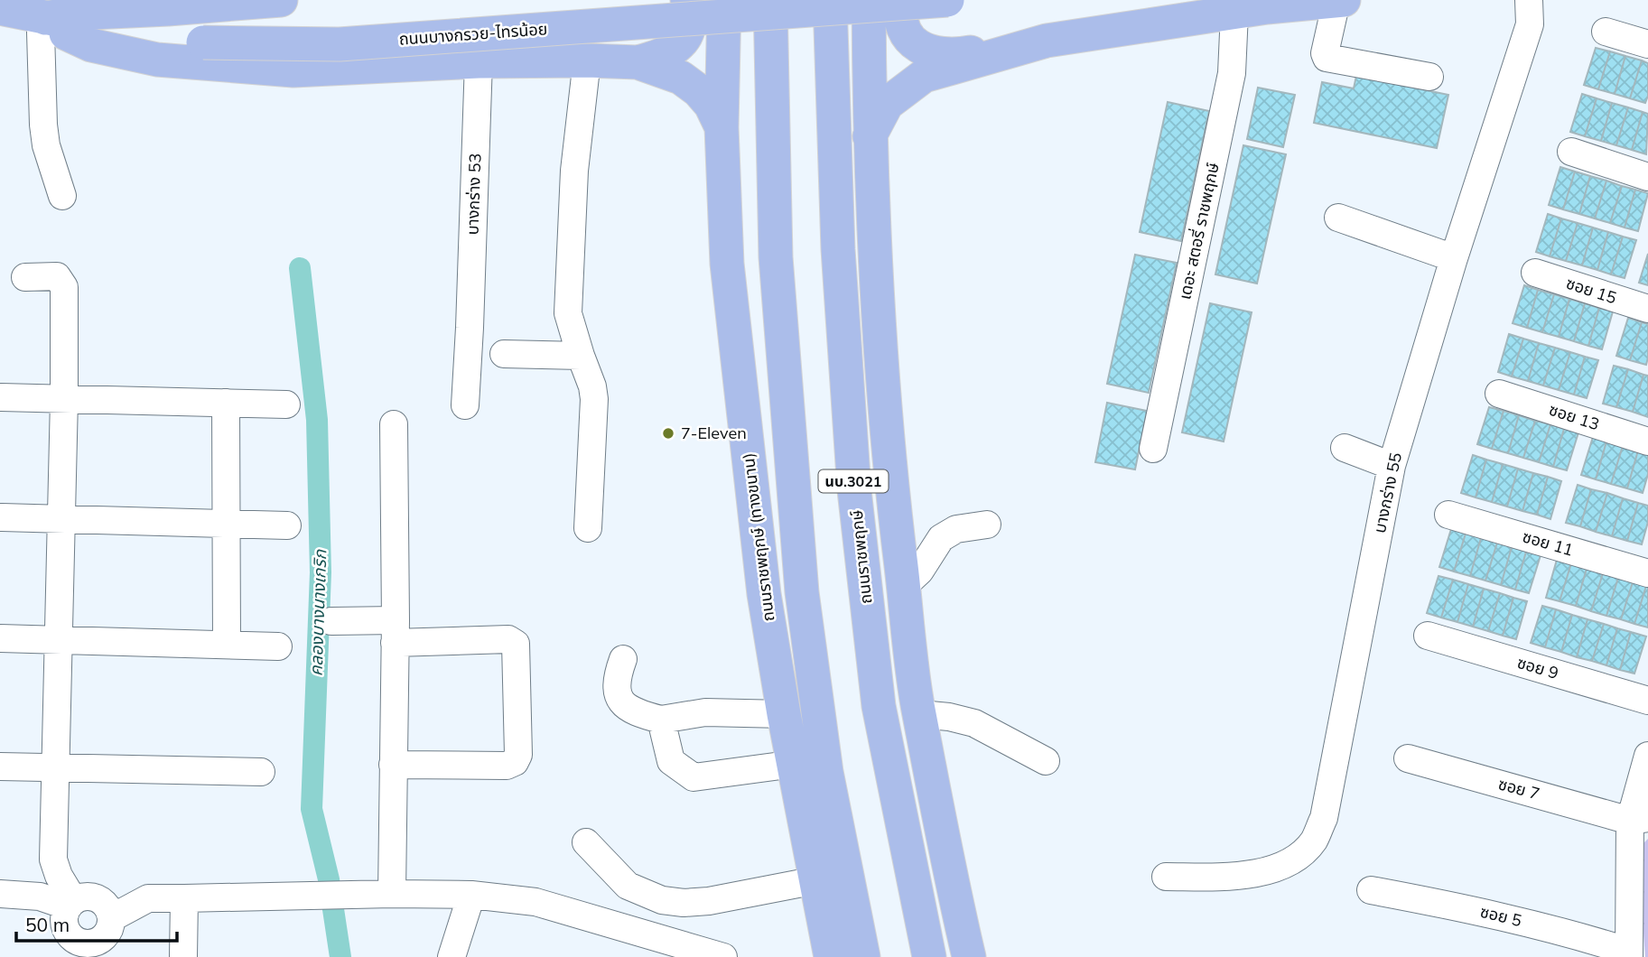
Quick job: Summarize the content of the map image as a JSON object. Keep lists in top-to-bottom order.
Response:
{
  "streets": {
    "main road": [
      "ถนนบางกรวย-ไทรน้อย",
      "นบ.3021",
      "ถนนราชพฤกษ์ (ทางขนาน)",
      "ถนนราชพฤกษ์"
    ],
    "street": [
      "บางกร่าง 53",
      "เดอะ สตอรี่ ราชพฤกษ์",
      "ซอย 15",
      "ซอย 13",
      "บางกร่าง 55",
      "ซอย 11",
      "ซอย 9",
      "ซอย 7",
      "ซอย 5"
    ]
  },
  "water": ["คลองบางนางเกริก"],
  "places": ["7-Eleven"],
  "scale_bar": "50 m"
}
